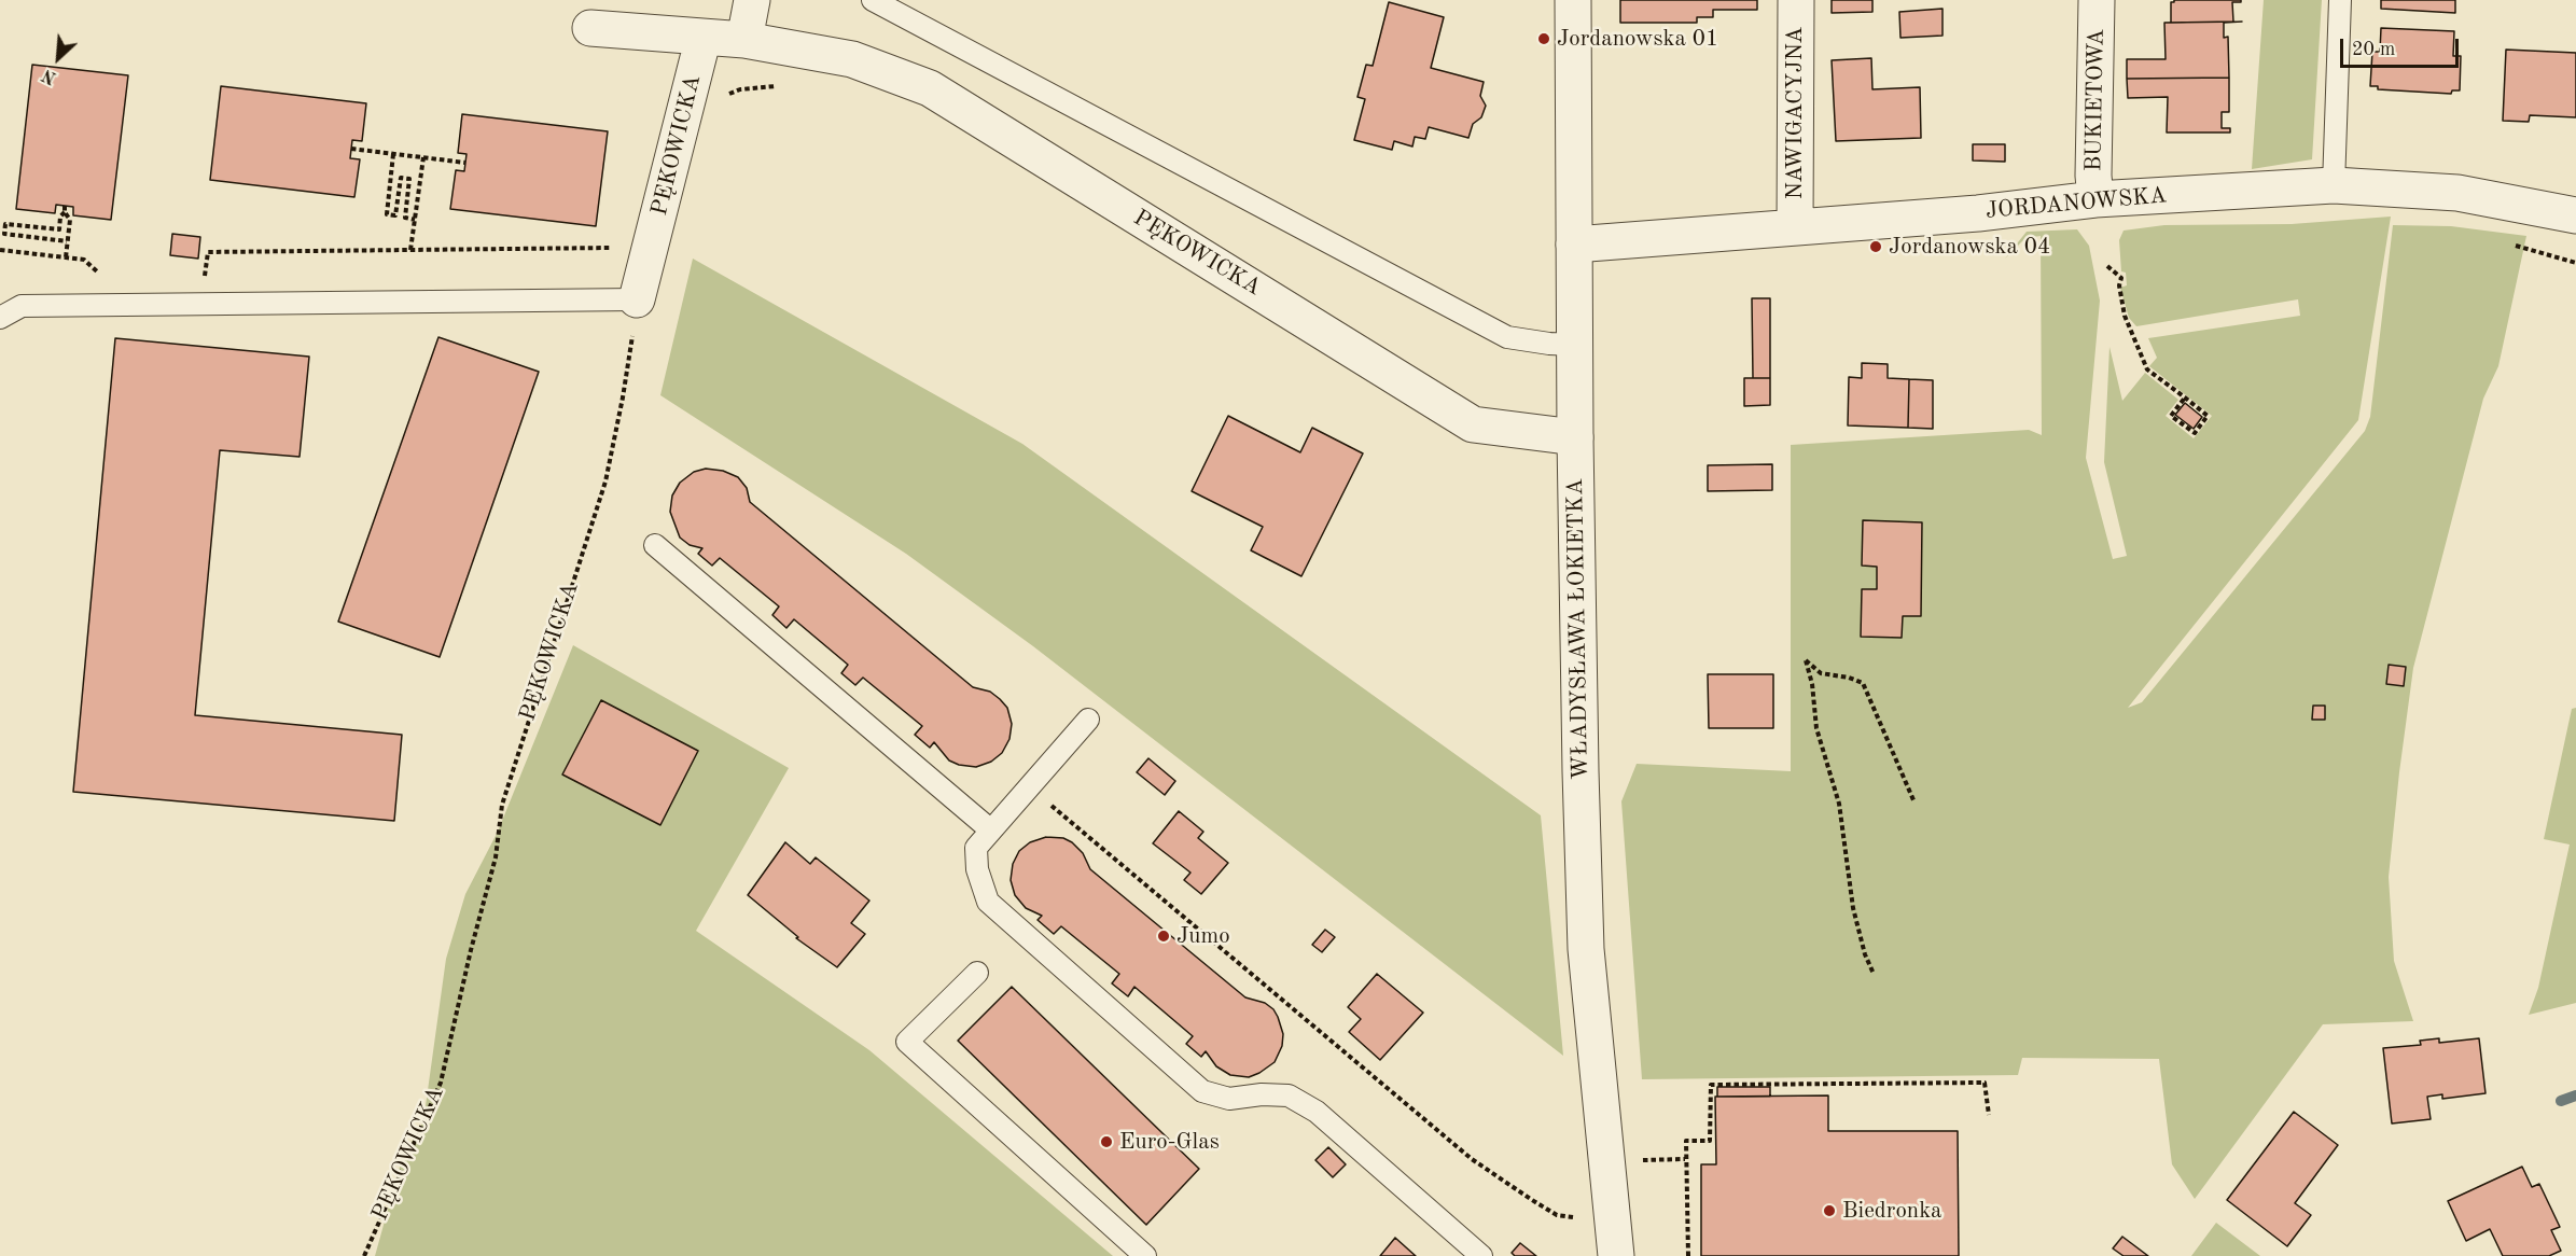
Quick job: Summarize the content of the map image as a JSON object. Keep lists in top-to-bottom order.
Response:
{
  "streets": {
    "street": [
      "BUKIETOWA",
      "NAWIGACYJNA",
      "PĘKOWICKA",
      "JORDANOWSKA",
      "WŁADYSŁAWA ŁOKIETKA"
    ]
  },
  "crossings": [
    ["BUKIETOWA", "JORDANOWSKA"],
    ["NAWIGACYJNA", "JORDANOWSKA"],
    ["PĘKOWICKA", "WŁADYSŁAWA ŁOKIETKA"],
    ["JORDANOWSKA", "WŁADYSŁAWA ŁOKIETKA"]
  ],
  "places": [
    "Jordanowska 01",
    "Jordanowska 04",
    "Jumo",
    "Euro-Glas",
    "Biedronka"
  ],
  "scale_bar": "20 m",
  "north": "bottom left"
}
